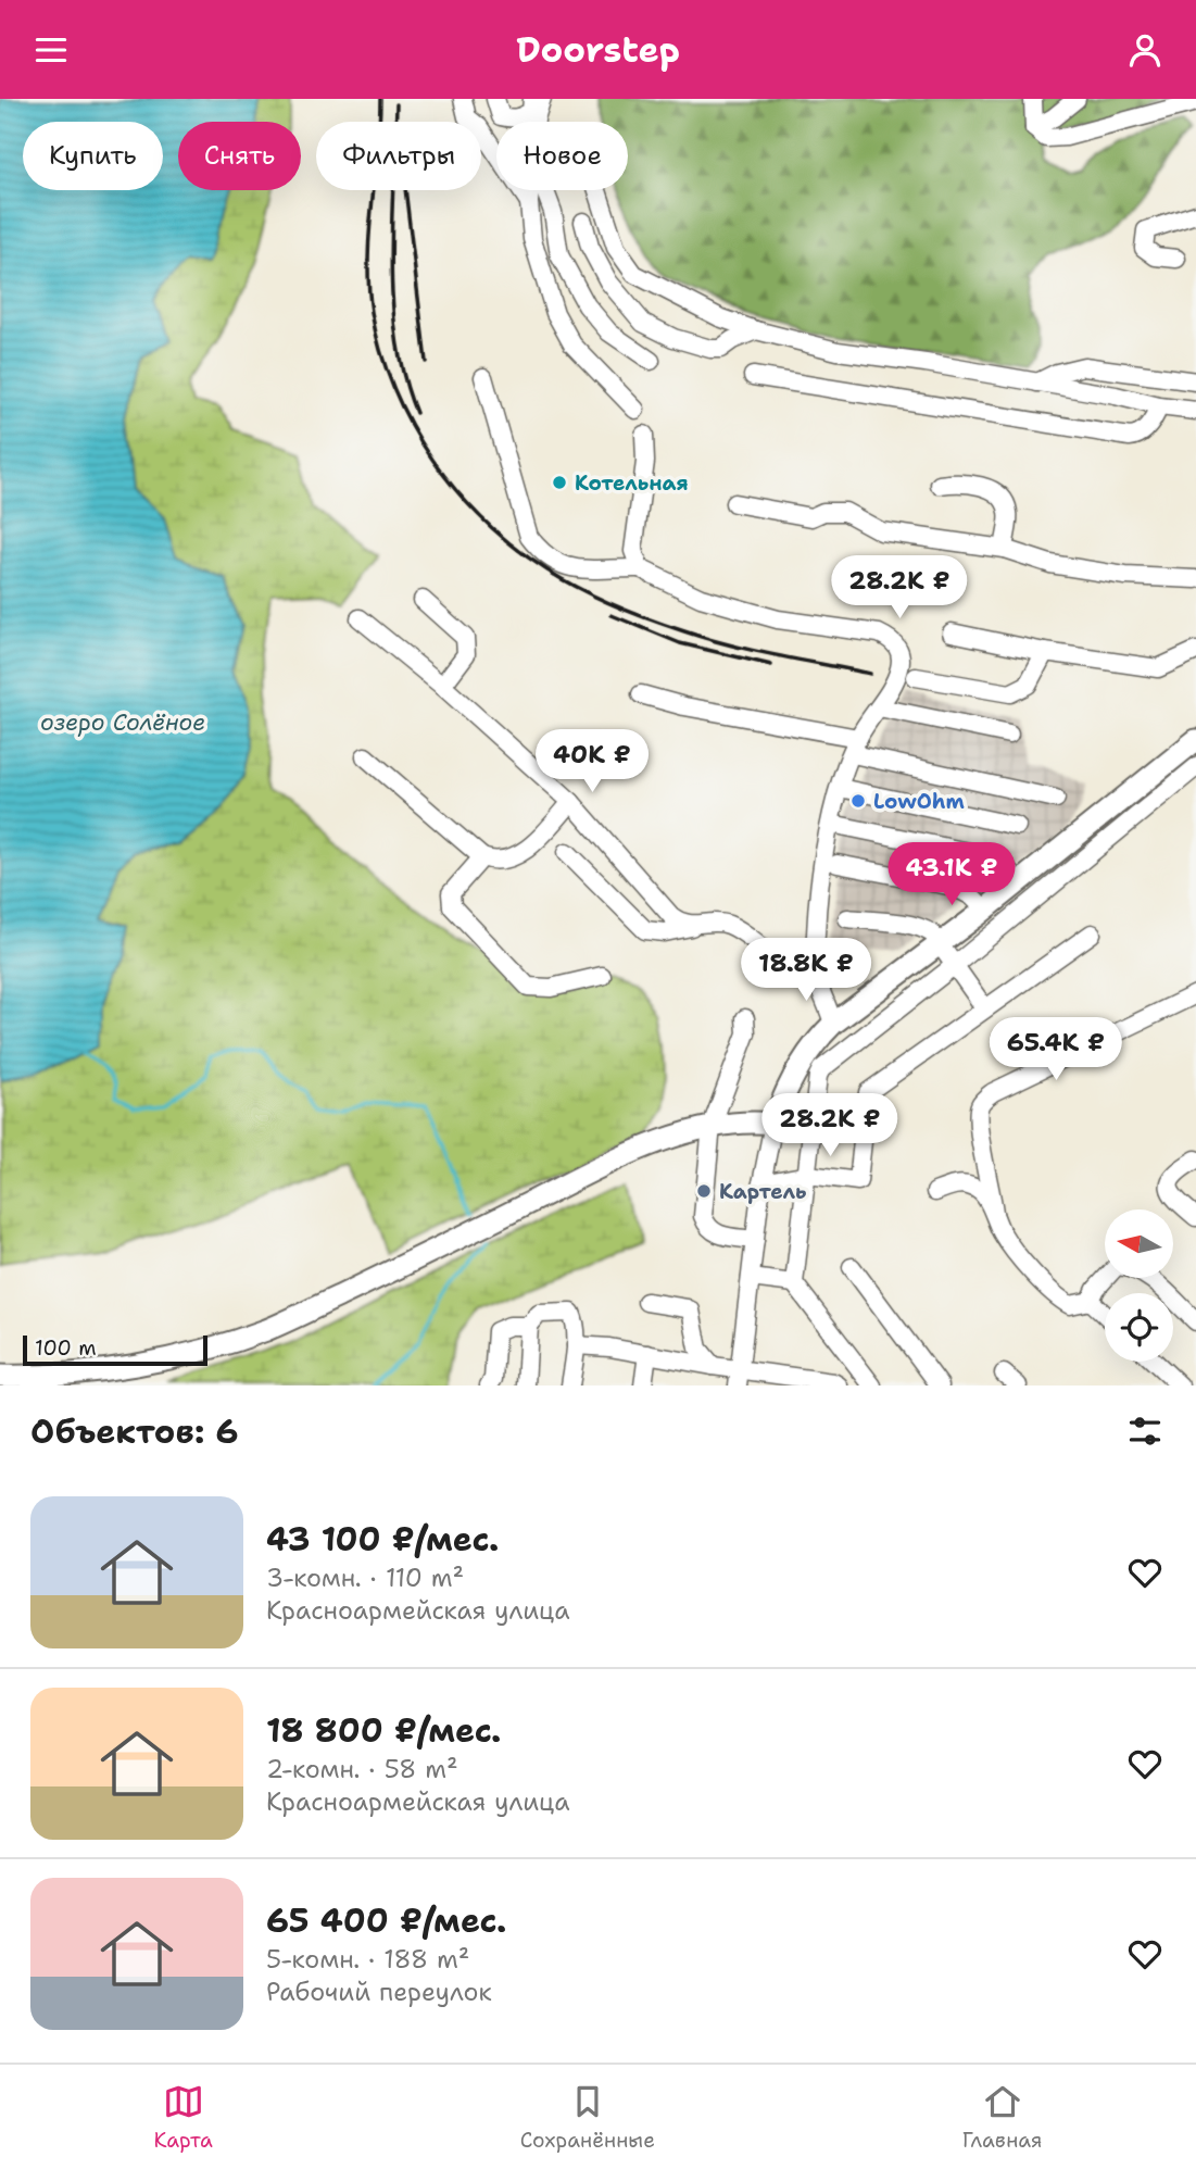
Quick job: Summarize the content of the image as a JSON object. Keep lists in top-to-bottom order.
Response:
{
  "water": ["озеро Солёное"],
  "places": ["Котельная", "LowOhm", "Картель"],
  "scale_bar": "100 m",
  "north": "left",
  "page": {
    "header": "Doorstep",
    "chip": [
      "Купить",
      "Снять",
      "Фильтры",
      "Новое"
    ],
    "price": [
      "28.2K ₽",
      "40K ₽",
      "43.1K ₽",
      "18.8K ₽",
      "65.4K ₽",
      "28.2K ₽"
    ],
    "scale": "100 m",
    "heading": "Объектов: 6",
    "list": [
      {
        "name": "43 100 ₽/мес.",
        "note": "3-комн. · 110 m² · Красноармейская улица"
      },
      {
        "name": "18 800 ₽/мес.",
        "note": "2-комн. · 58 m² · Красноармейская улица"
      },
      {
        "name": "65 400 ₽/мес.",
        "note": "5-комн. · 188 m² · Рабочий переулок"
      }
    ],
    "tabs": ["Карта", "Сохранённые", "Главная"]
  }
}
